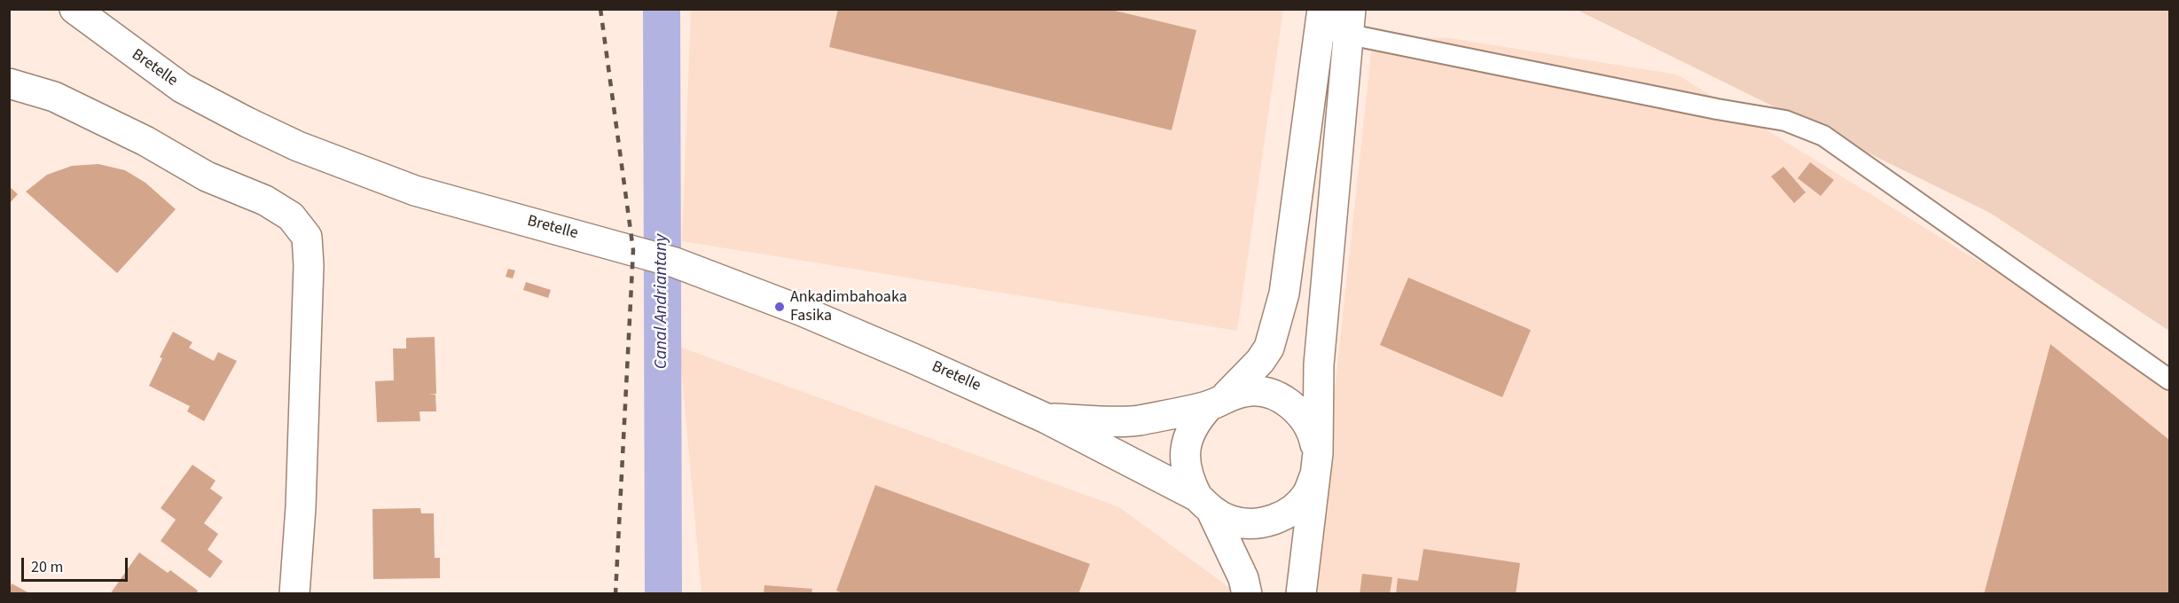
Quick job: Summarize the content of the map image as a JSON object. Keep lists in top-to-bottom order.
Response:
{
  "streets": {
    "main road": ["Bretelle"]
  },
  "water": ["Canal Andriantany"],
  "places": ["Ankadimbahoaka Fasika"],
  "scale_bar": "20 m"
}
